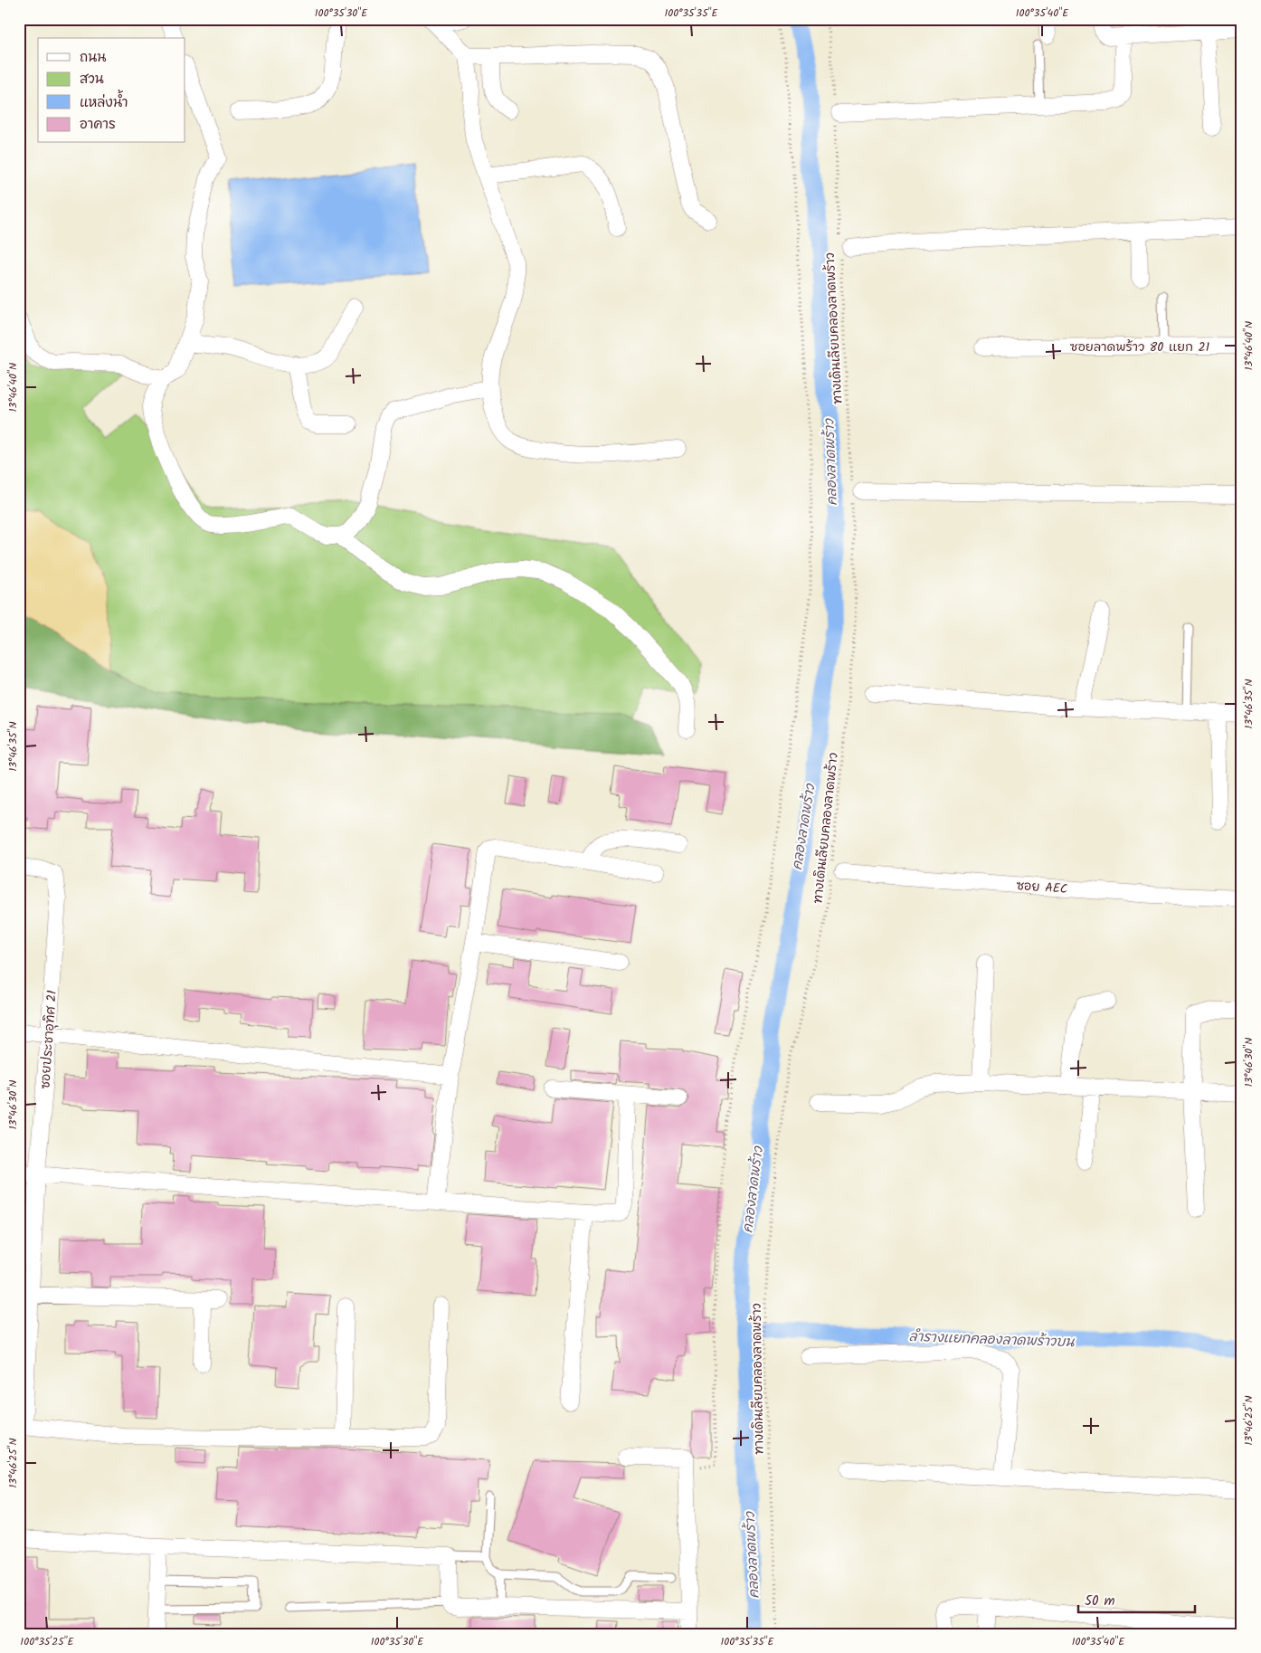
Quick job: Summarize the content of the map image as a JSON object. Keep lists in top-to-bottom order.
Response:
{
  "streets": {
    "street": ["ซอยลาดพร้าว 80 แยก 21", "ซอย AEC", "ซอยประชาอุทิศ 21"],
    "path": ["ทางเดินเลียบคลองลาดพร้าว"]
  },
  "crossings": [
    ["ทางเดินเลียบคลองลาดพร้าว", "ซอย AEC"]
  ],
  "water": ["คลองลาดพร้าว", "ลำรางแยกคลองลาดพร้าวบน"],
  "legend": [
    "ถนน",
    "สวน",
    "แหล่งน้ำ",
    "อาคาร"
  ],
  "scale_bar": "50 m",
  "coordinates": [
    "100°35'30\"E",
    "100°35'35\"E",
    "100°35'40\"E",
    "13°46'40\"N",
    "13°46'35\"N",
    "13°46'30\"N",
    "13°46'25\"N",
    "100°35'25\"E"
  ]
}
